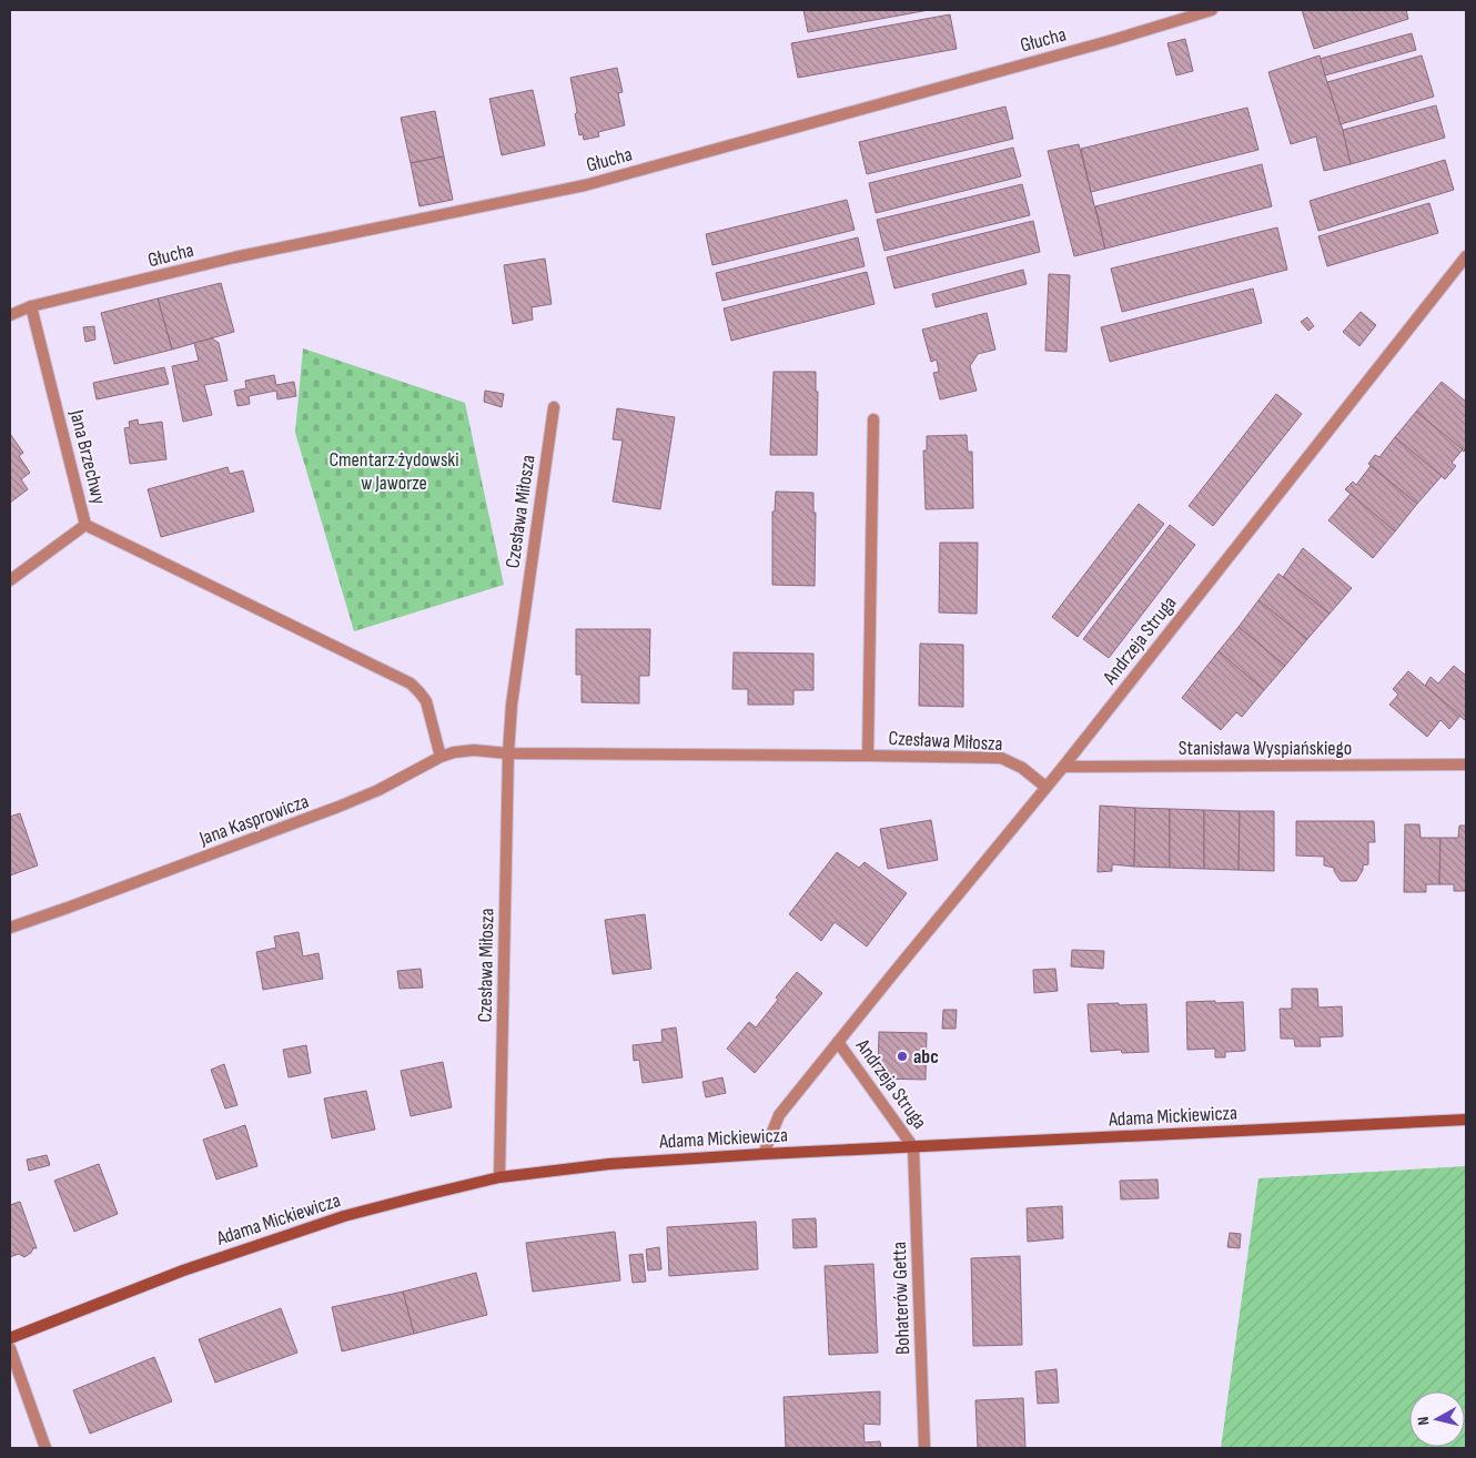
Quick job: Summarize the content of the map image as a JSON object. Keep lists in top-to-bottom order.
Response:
{
  "streets": {
    "main road": ["Adama Mickiewicza"],
    "street": [
      "Głucha",
      "Jana Brzechwy",
      "Czesława Miłosza",
      "Andrzeja Struga",
      "Stanisława Wyspiańskiego",
      "Jana Kasprowicza",
      "Bohaterów Getta"
    ]
  },
  "crossings": [
    ["Głucha", "Jana Brzechwy"],
    ["Czesława Miłosza", "Andrzeja Struga"],
    ["Czesława Miłosza", "Jana Kasprowicza"],
    ["Czesława Miłosza", "Adama Mickiewicza"],
    ["Andrzeja Struga", "Stanisława Wyspiańskiego"],
    ["Andrzeja Struga", "Adama Mickiewicza"],
    ["Andrzeja Struga", "Bohaterów Getta"],
    ["Adama Mickiewicza", "Bohaterów Getta"]
  ],
  "parks": ["Cmentarz żydowski w Jaworze"],
  "places": ["abc"],
  "north": "left"
}
